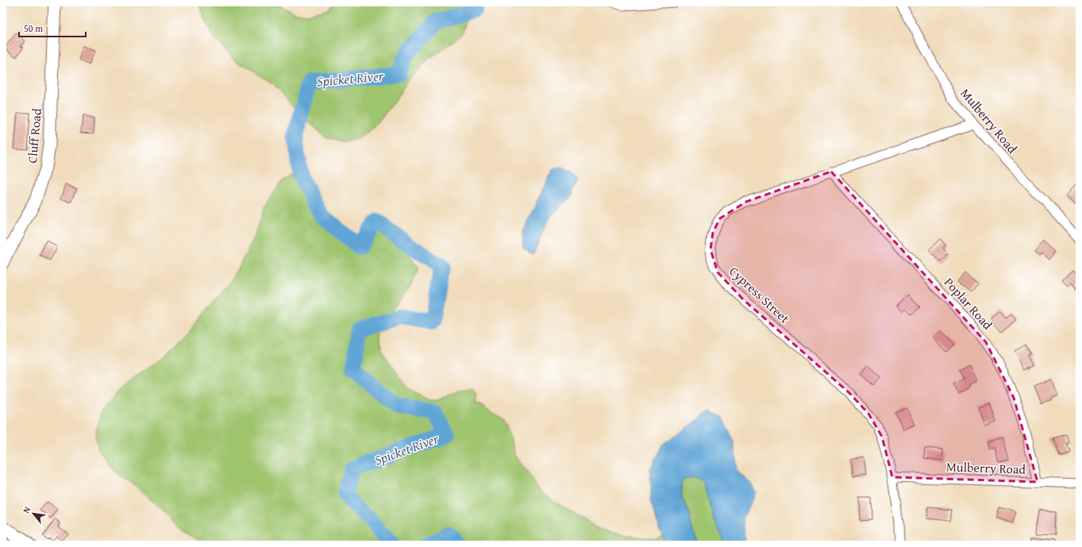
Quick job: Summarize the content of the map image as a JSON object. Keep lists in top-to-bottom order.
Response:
{
  "streets": {
    "street": [
      "Mulberry Road",
      "Cluff Road",
      "Cypress Street",
      "Poplar Road"
    ]
  },
  "crossings": [
    ["Mulberry Road", "Cypress Street"],
    ["Mulberry Road", "Poplar Road"],
    ["Cypress Street", "Poplar Road"]
  ],
  "water": ["Spicket River"],
  "scale_bar": "50 m",
  "north": "top left"
}
